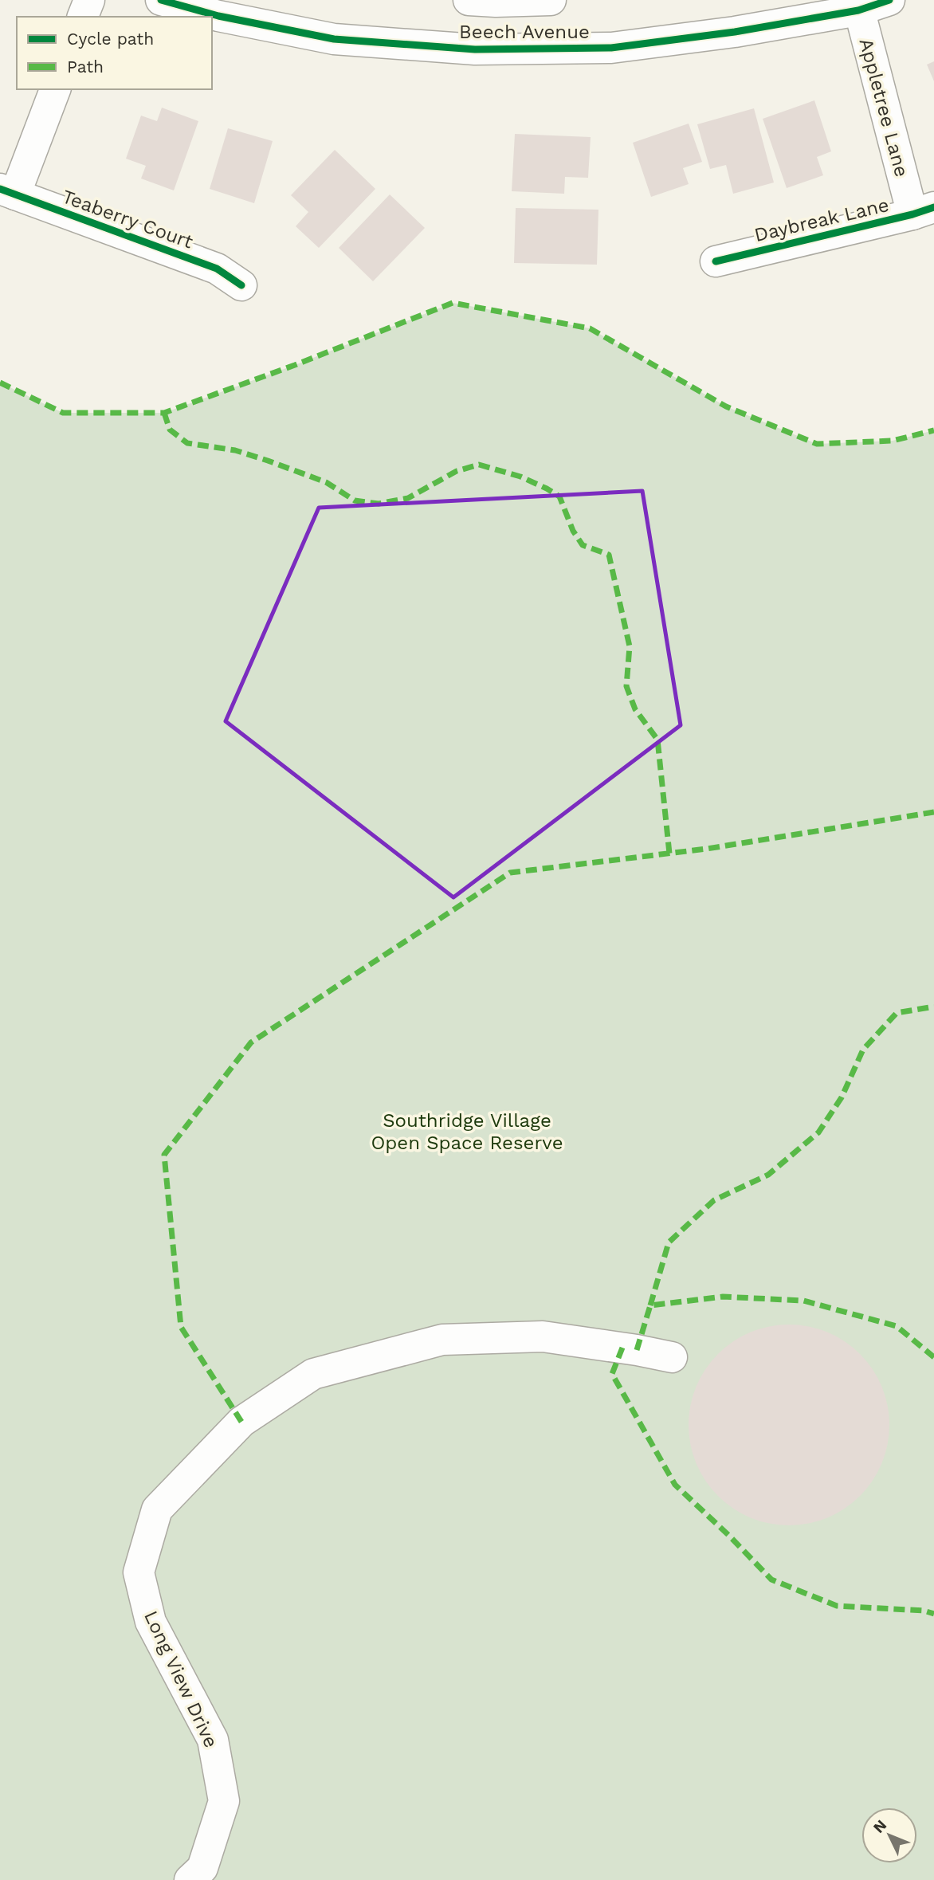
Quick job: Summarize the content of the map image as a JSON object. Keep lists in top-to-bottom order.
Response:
{
  "streets": {
    "street": [
      "Beech Avenue",
      "Appletree Lane",
      "Teaberry Court",
      "Daybreak Lane",
      "Long View Drive"
    ]
  },
  "crossings": [
    ["Beech Avenue", "Appletree Lane"],
    ["Appletree Lane", "Daybreak Lane"]
  ],
  "parks": ["Southridge Village Open Space Reserve"],
  "legend": ["Cycle path", "Path"],
  "north": "top left"
}
